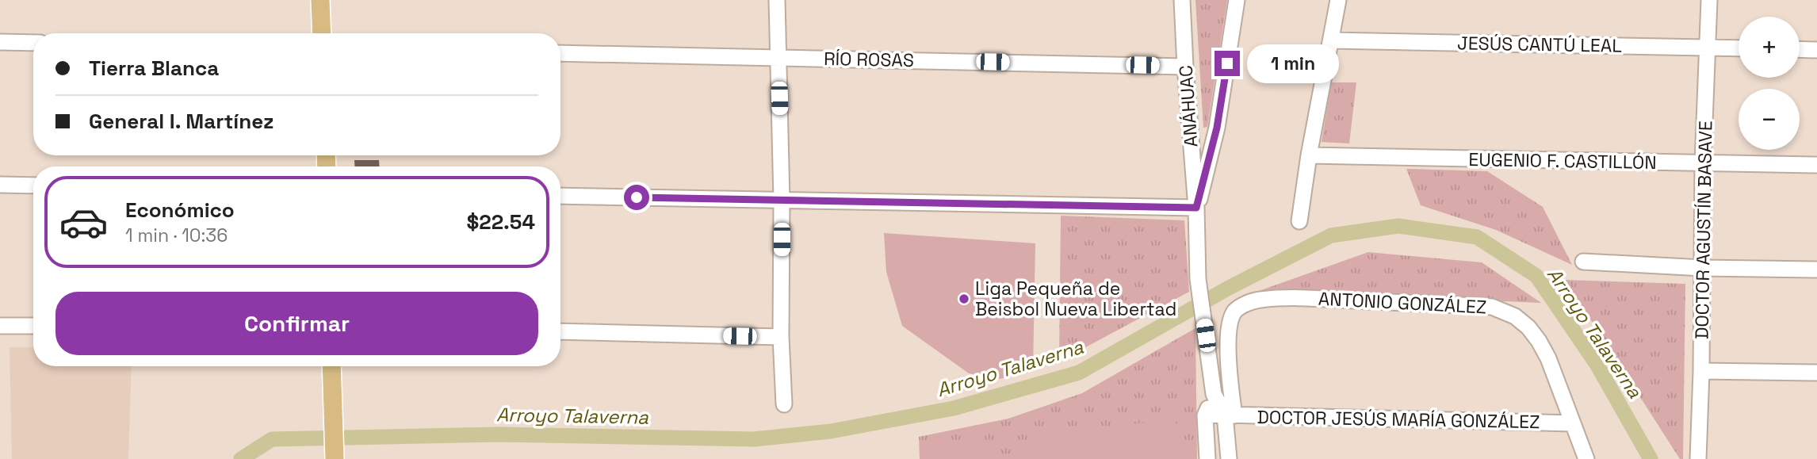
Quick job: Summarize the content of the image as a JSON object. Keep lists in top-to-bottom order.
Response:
{
  "streets": {
    "street": [
      "JESÚS CANTÚ LEAL",
      "RÍO ROSAS",
      "ANÁHUAC",
      "EUGENIO F. CASTILLÓN",
      "DOCTOR AGUSTÍN BASAVE",
      "ANTONIO GONZÁLEZ",
      "DOCTOR JESÚS MARÍA GONZÁLEZ"
    ]
  },
  "crossings": [
    ["JESÚS CANTÚ LEAL", "DOCTOR AGUSTÍN BASAVE"],
    ["RÍO ROSAS", "ANÁHUAC"],
    ["EUGENIO F. CASTILLÓN", "DOCTOR AGUSTÍN BASAVE"],
    ["ANTONIO GONZÁLEZ", "DOCTOR JESÚS MARÍA GONZÁLEZ"]
  ],
  "water": ["Arroyo Talaverna"],
  "places": ["Liga Pequeña de Beisbol Nueva Libertad"],
  "page": {
    "map_buttons": ["+", "−"],
    "banner": ["Tierra Blanca", "General I. Martínez"],
    "bubble": "1 min",
    "list": [
      {
        "name": "Económico",
        "note": "1 min · 10:36",
        "value": "$22.54"
      }
    ],
    "buttons": "Confirmar"
  }
}
